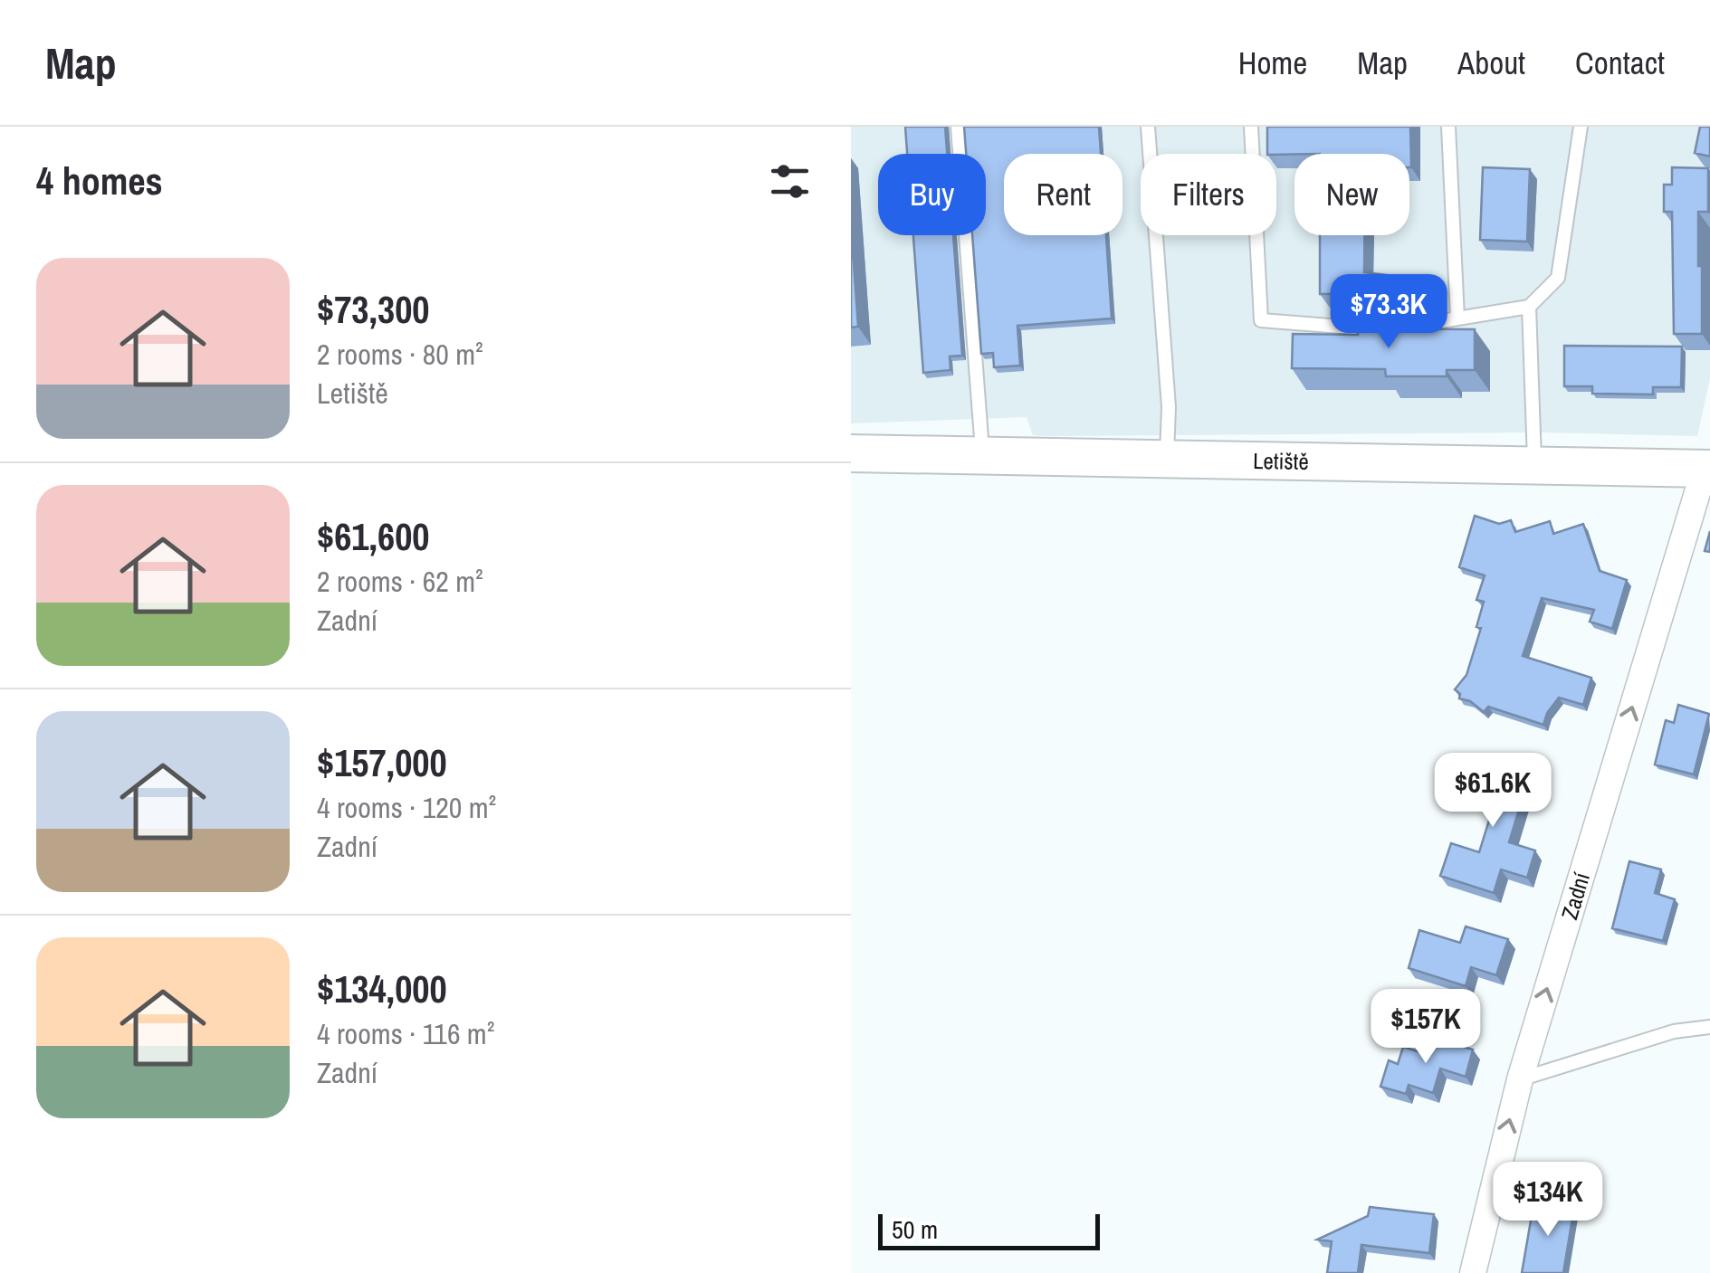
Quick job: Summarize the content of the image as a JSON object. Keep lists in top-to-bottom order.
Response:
{
  "streets": {
    "street": ["Letiště", "Zadní"]
  },
  "crossings": [
    ["Letiště", "Zadní"]
  ],
  "one_way": ["Zadní"],
  "scale_bar": "50 m",
  "page": {
    "header": "Map",
    "nav": [
      "Home",
      "Map",
      "About",
      "Contact"
    ],
    "heading": "4 homes",
    "chip": [
      "Buy",
      "Rent",
      "Filters",
      "New"
    ],
    "list": [
      {
        "name": "$73,300",
        "note": "2 rooms · 80 m² · Letiště"
      },
      {
        "name": "$61,600",
        "note": "2 rooms · 62 m² · Zadní"
      },
      {
        "name": "$157,000",
        "note": "4 rooms · 120 m² · Zadní"
      },
      {
        "name": "$134,000",
        "note": "4 rooms · 116 m² · Zadní"
      }
    ],
    "price": [
      "$73.3K",
      "$61.6K",
      "$157K",
      "$134K"
    ],
    "scale": "50 m"
  }
}
